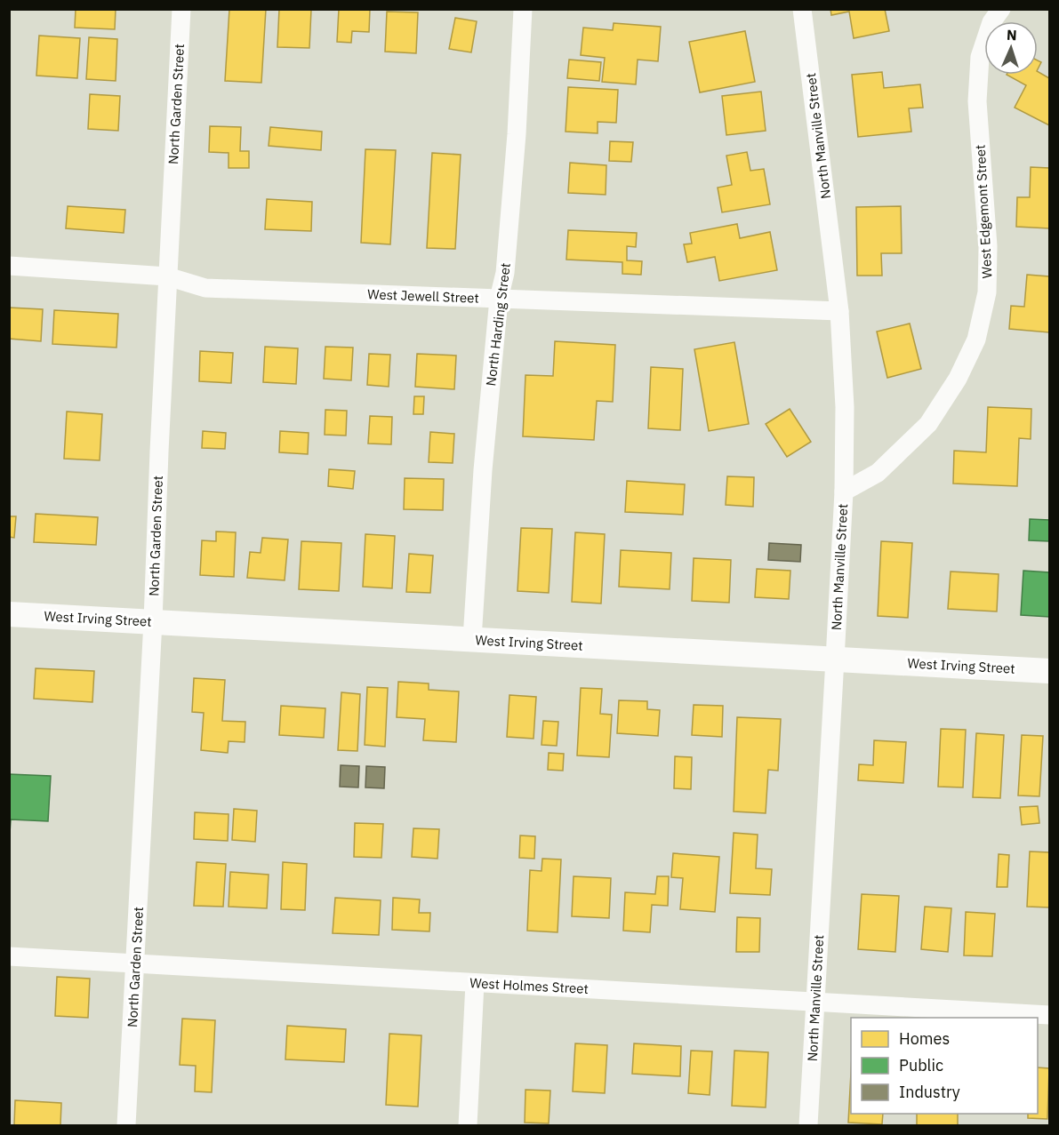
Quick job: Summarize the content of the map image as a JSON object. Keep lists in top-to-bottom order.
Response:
{
  "streets": {
    "street": [
      "North Garden Street",
      "North Manville Street",
      "West Edgemont Street",
      "West Jewell Street",
      "North Harding Street",
      "West Irving Street",
      "West Holmes Street"
    ]
  },
  "crossings": [
    ["North Garden Street", "West Jewell Street"],
    ["North Garden Street", "West Irving Street"],
    ["North Garden Street", "West Holmes Street"],
    ["North Manville Street", "West Edgemont Street"],
    ["North Manville Street", "West Jewell Street"],
    ["North Manville Street", "West Irving Street"],
    ["North Manville Street", "West Holmes Street"],
    ["West Jewell Street", "North Harding Street"],
    ["North Harding Street", "West Irving Street"]
  ],
  "legend": ["Homes", "Public", "Industry"],
  "north": "top"
}
